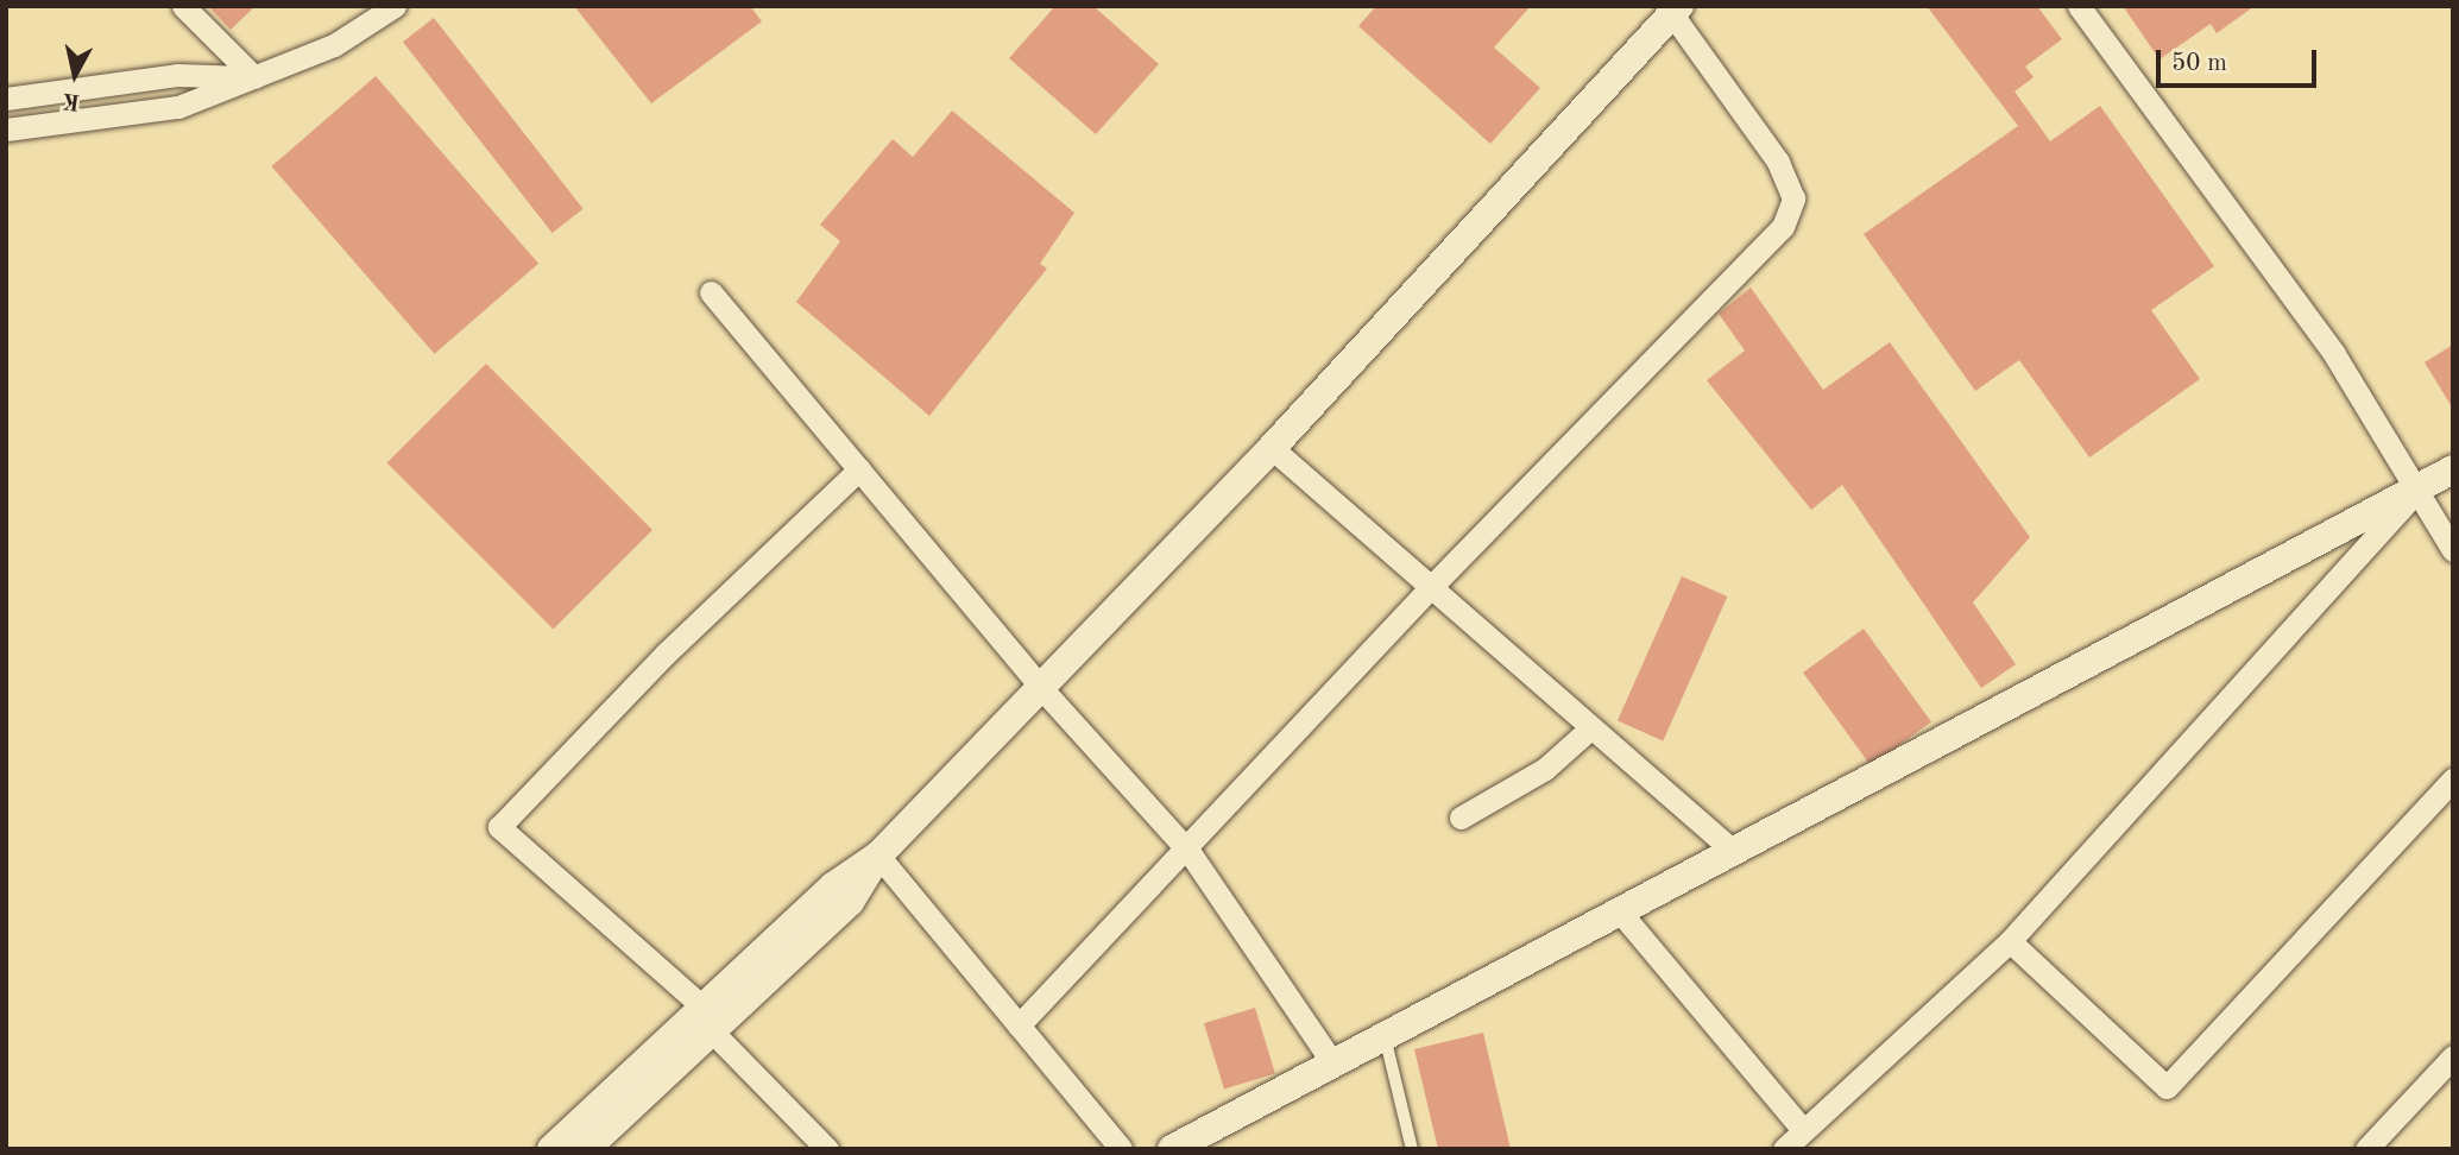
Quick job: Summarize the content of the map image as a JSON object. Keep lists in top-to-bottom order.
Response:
{
  "scale_bar": "50 m",
  "north": "bottom"
}
